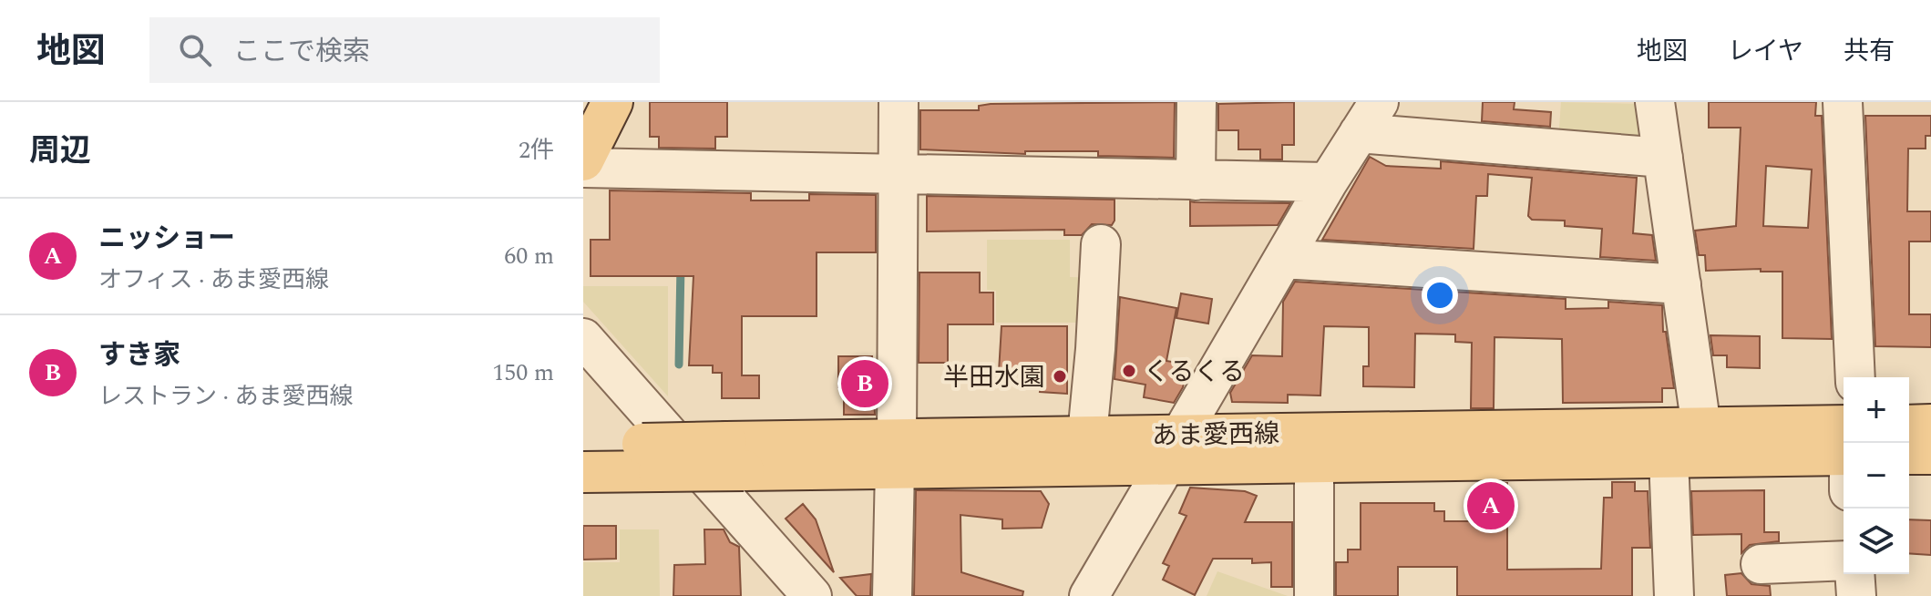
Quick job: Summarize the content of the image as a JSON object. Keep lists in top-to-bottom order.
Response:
{
  "streets": {
    "main road": ["あま愛西線"]
  },
  "places": ["くるくる", "半田水園"],
  "page": {
    "header": "地図",
    "search": "ここで検索",
    "nav": ["地図", "レイヤ", "共有"],
    "heading": ["周辺", "2件"],
    "list": [
      {
        "mark": "A",
        "name": "ニッショー",
        "note": "オフィス · あま愛西線",
        "value": "60 m"
      },
      {
        "mark": "B",
        "name": "すき家",
        "note": "レストラン · あま愛西線",
        "value": "150 m"
      }
    ],
    "pins": ["B", "A"],
    "map_buttons": ["+", "−"]
  }
}
